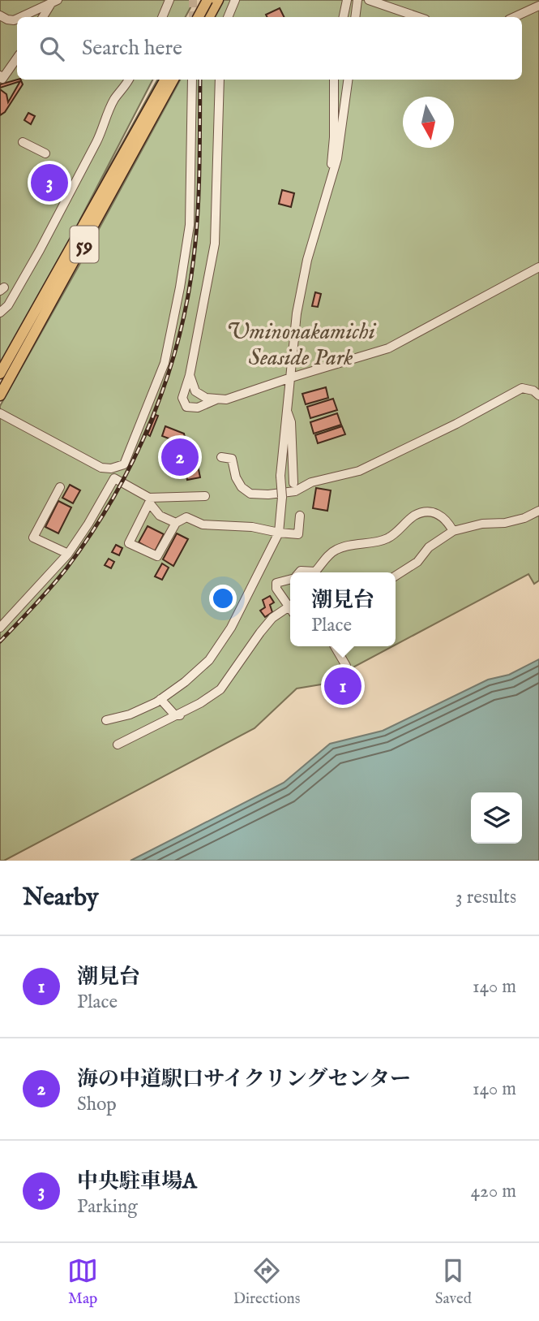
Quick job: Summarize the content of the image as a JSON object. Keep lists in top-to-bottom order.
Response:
{
  "streets": {
    "main road": ["59"]
  },
  "parks": ["Uminonakamichi Seaside Park"],
  "north": "bottom",
  "page": {
    "search": "Search here",
    "pins": ["3", "2", "1"],
    "popup": ["潮見台", "Place"],
    "heading": ["Nearby", "3 results"],
    "list": [
      {
        "mark": "1",
        "name": "潮見台",
        "note": "Place",
        "value": "140 m"
      },
      {
        "mark": "2",
        "name": "海の中道駅口サイクリングセンター",
        "note": "Shop",
        "value": "140 m"
      },
      {
        "mark": "3",
        "name": "中央駐車場A",
        "note": "Parking",
        "value": "420 m"
      }
    ],
    "nav": ["Map", "Directions", "Saved"]
  }
}
